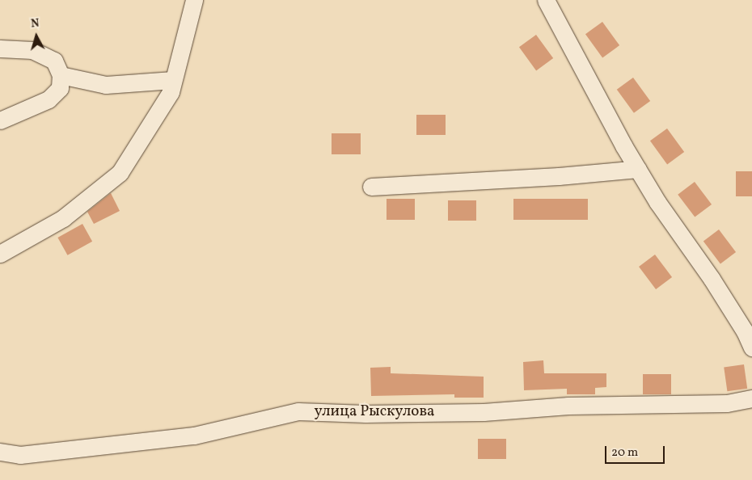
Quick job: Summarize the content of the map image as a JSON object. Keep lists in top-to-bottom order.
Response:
{
  "streets": {
    "street": ["улица Рыскулова"]
  },
  "scale_bar": "20 m",
  "north": "top"
}
